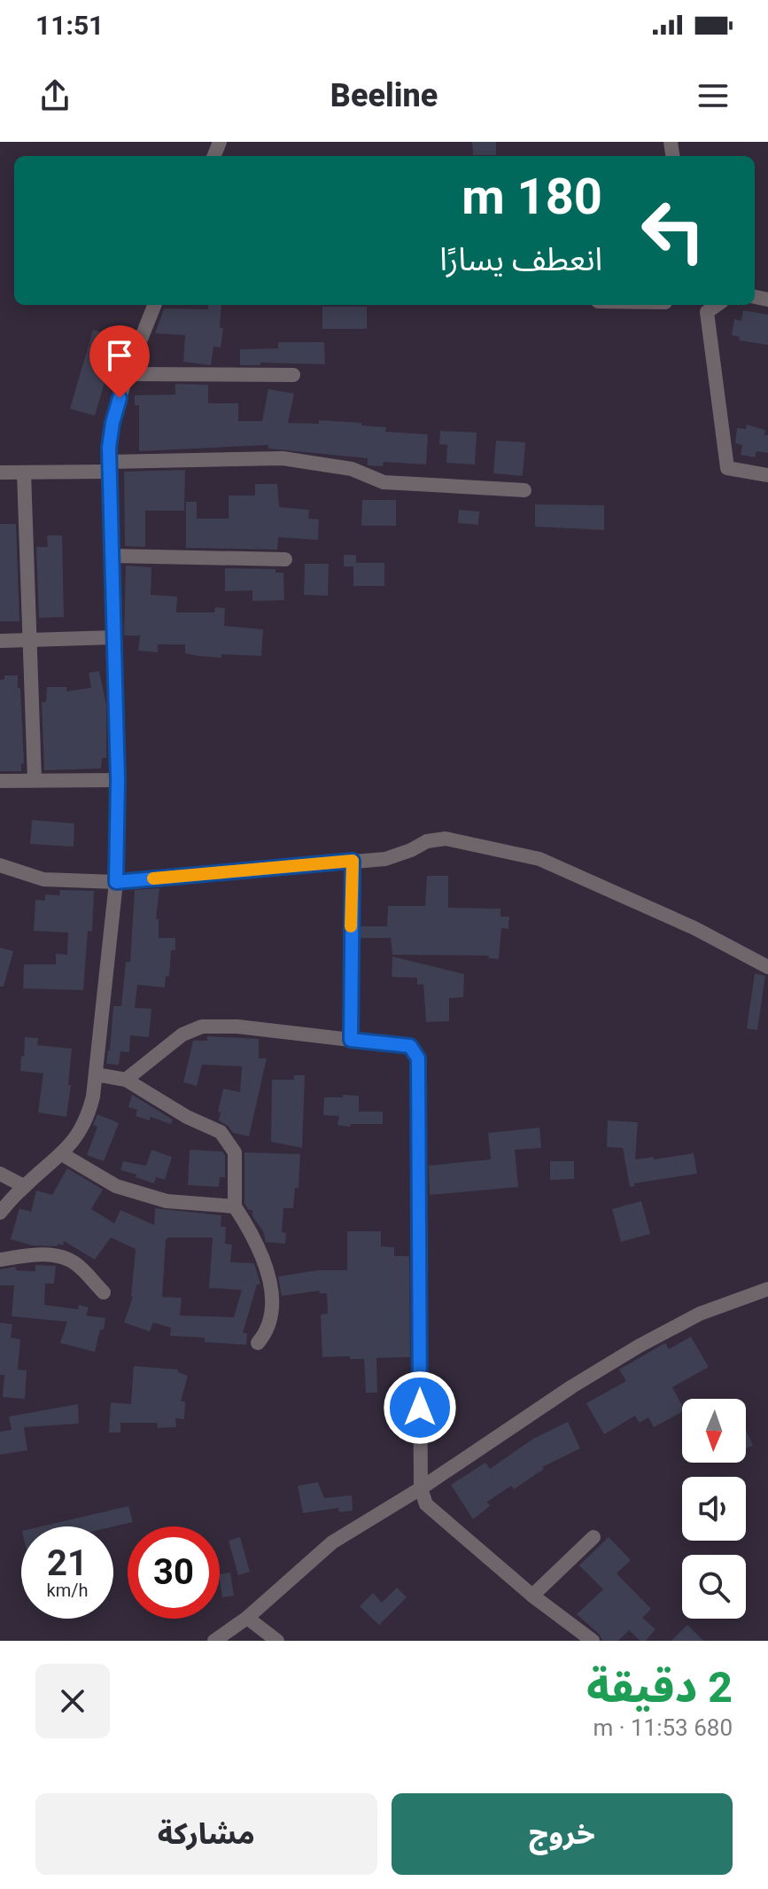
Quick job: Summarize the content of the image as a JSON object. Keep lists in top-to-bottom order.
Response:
{
  "north": "bottom",
  "page": {
    "status": "11:51",
    "header": "Beeline",
    "turn": ["180 m", "انعطف يسارًا"],
    "speed": "21 km/h",
    "limit": "30",
    "heading": ["2 دقيقة", "680 m · 11:53"],
    "buttons": ["خروج", "مشاركة"]
  }
}
